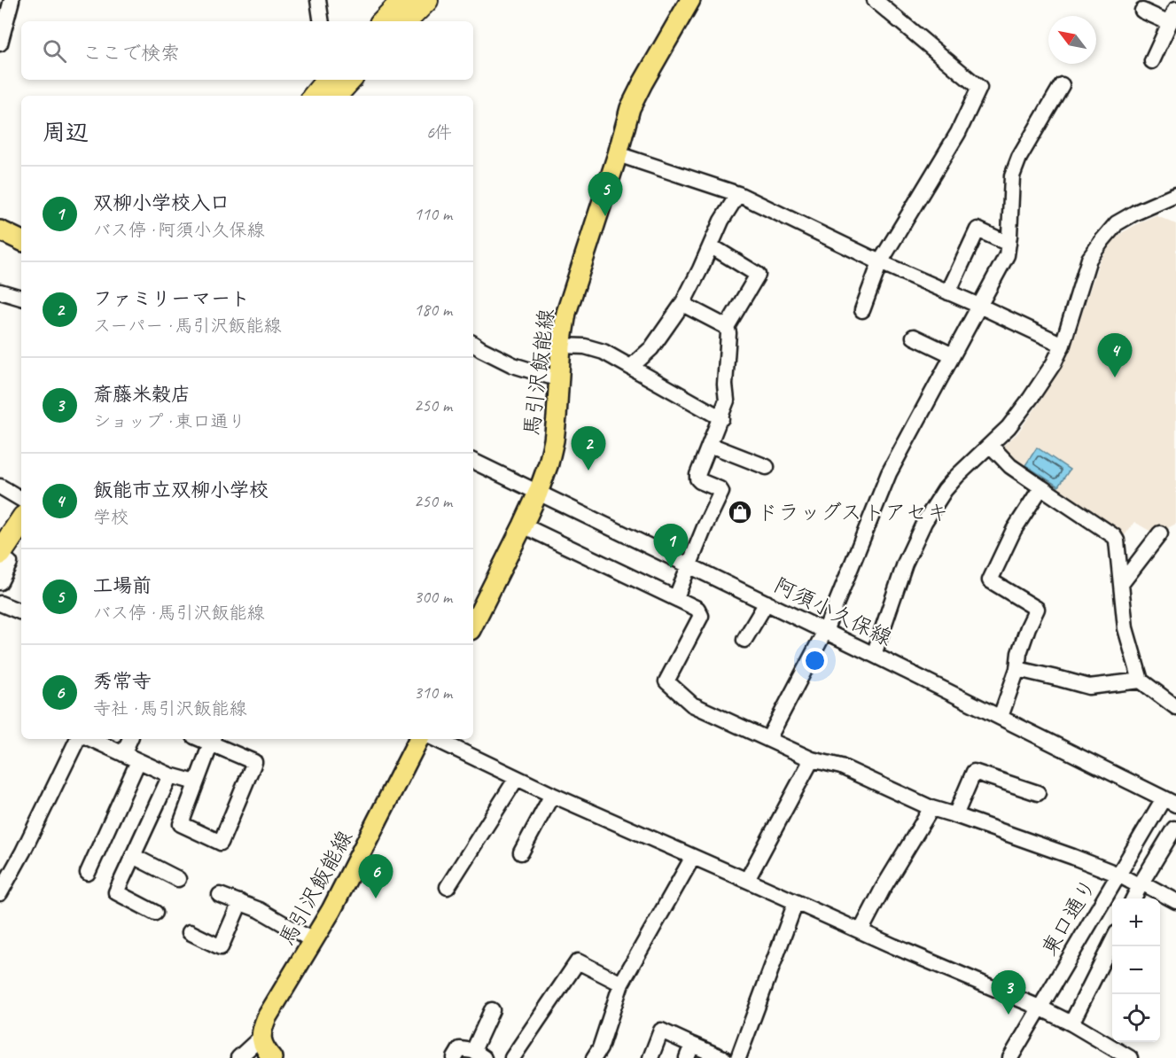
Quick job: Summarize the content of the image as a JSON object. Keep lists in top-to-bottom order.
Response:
{
  "streets": {
    "main road": ["馬引沢飯能線"],
    "street": ["阿須小久保線", "東口通り"]
  },
  "crossings": [
    ["馬引沢飯能線", "阿須小久保線"],
    ["阿須小久保線", "東口通り"]
  ],
  "places": {
    "shop": ["ドラッグストアセキ"]
  },
  "north": "top left",
  "page": {
    "search": "ここで検索",
    "heading": ["周辺", "6件"],
    "list": [
      {
        "mark": "1",
        "name": "双柳小学校入口",
        "note": "バス停 · 阿須小久保線",
        "value": "110 m"
      },
      {
        "mark": "2",
        "name": "ファミリーマート",
        "note": "スーパー · 馬引沢飯能線",
        "value": "180 m"
      },
      {
        "mark": "3",
        "name": "斎藤米穀店",
        "note": "ショップ · 東口通り",
        "value": "250 m"
      },
      {
        "mark": "4",
        "name": "飯能市立双柳小学校",
        "note": "学校",
        "value": "250 m"
      },
      {
        "mark": "5",
        "name": "工場前",
        "note": "バス停 · 馬引沢飯能線",
        "value": "300 m"
      },
      {
        "mark": "6",
        "name": "秀常寺",
        "note": "寺社 · 馬引沢飯能線",
        "value": "310 m"
      }
    ],
    "pins": [
      "5",
      "4",
      "2",
      "1",
      "6",
      "3"
    ],
    "map_buttons": ["+", "−"]
  }
}
